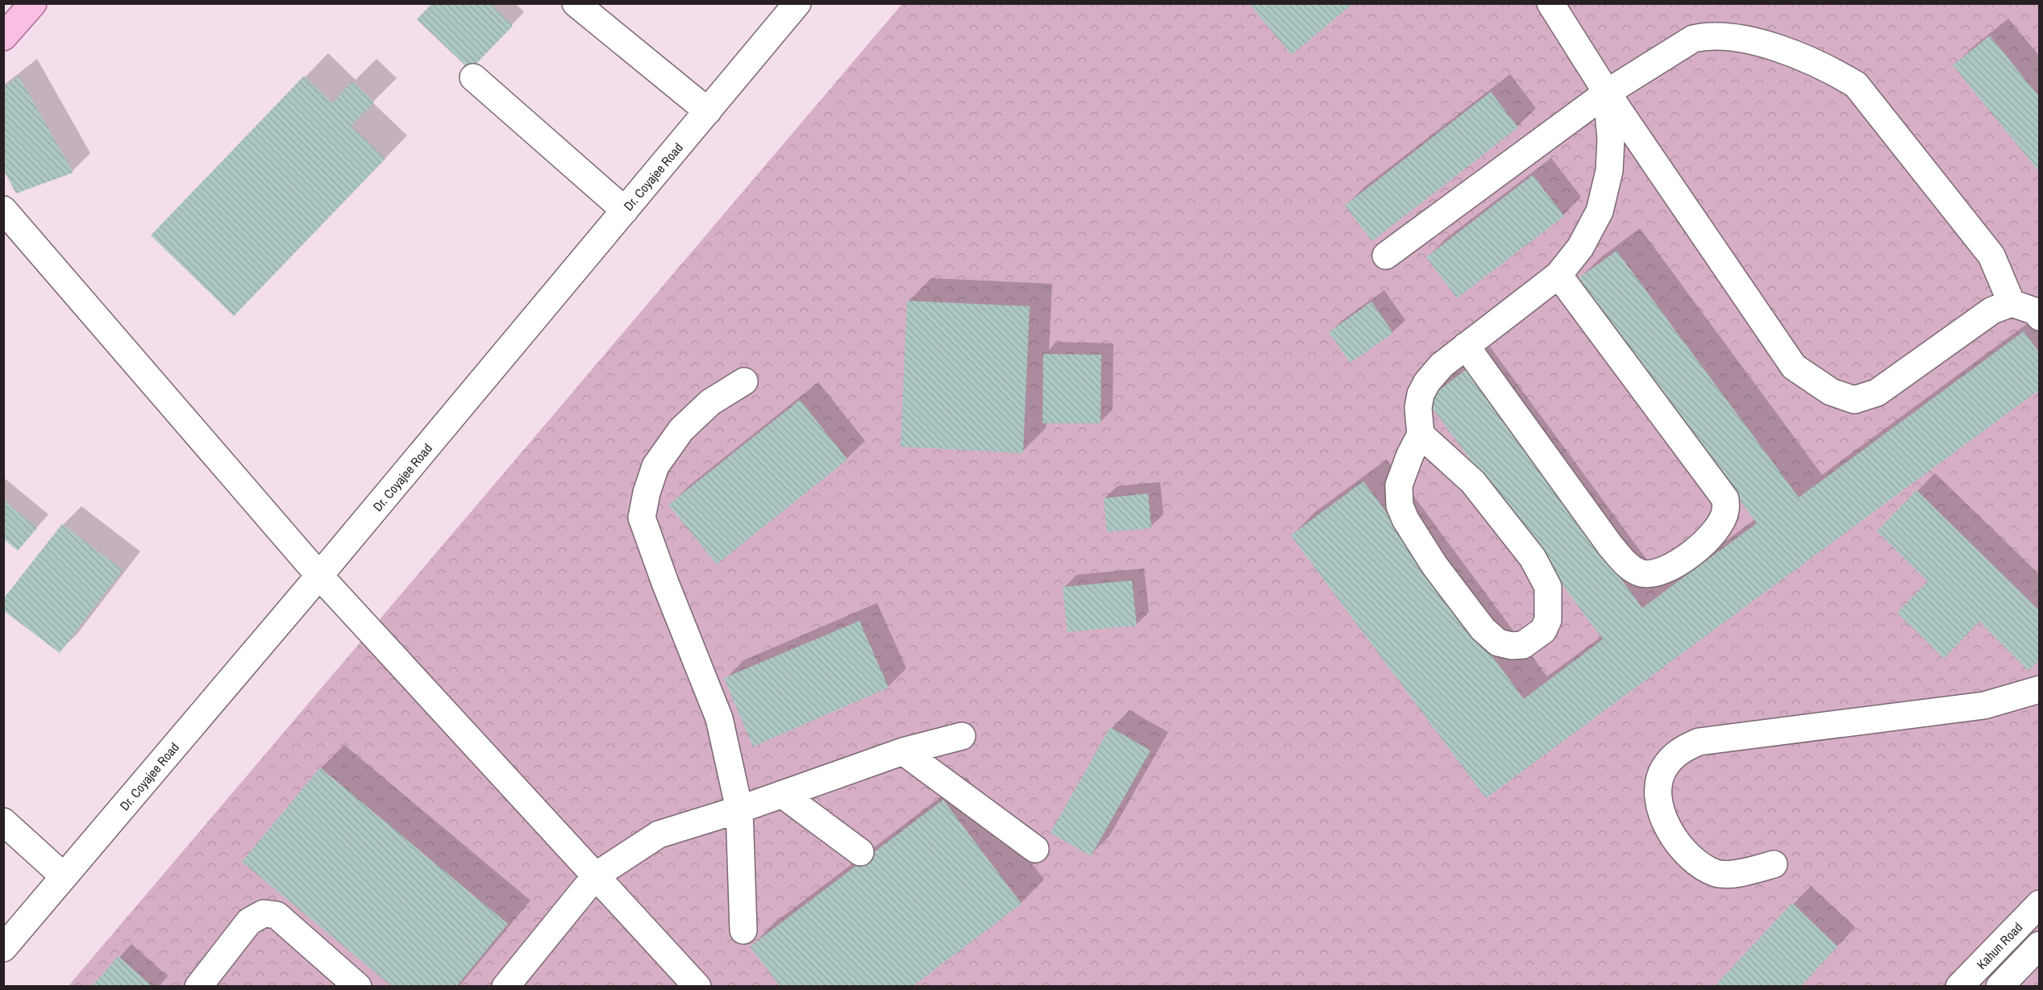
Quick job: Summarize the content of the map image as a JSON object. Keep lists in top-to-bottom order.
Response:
{
  "streets": {
    "street": ["Dr. Coyajee Road", "Kahun Road"]
  }
}
